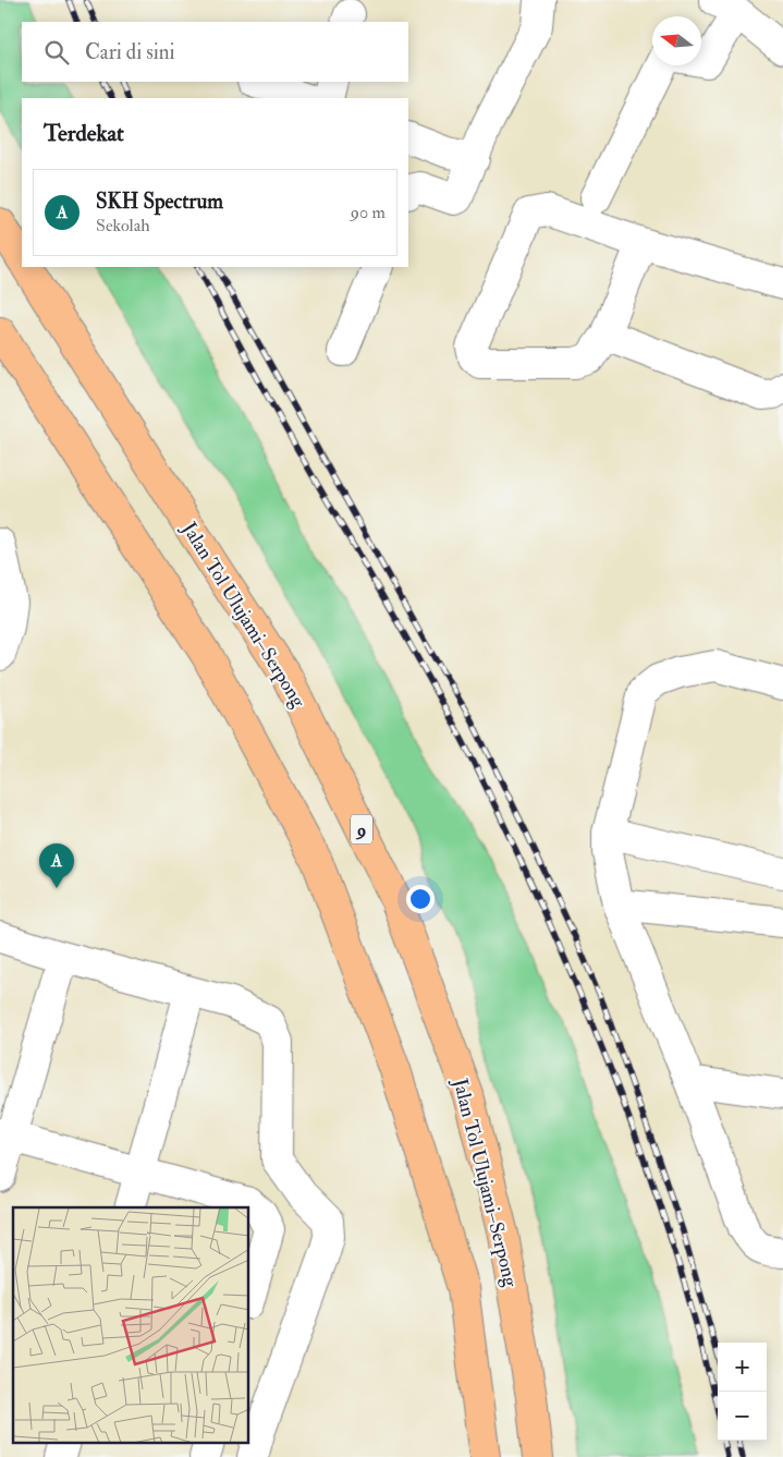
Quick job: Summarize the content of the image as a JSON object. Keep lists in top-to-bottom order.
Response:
{
  "streets": {
    "highway": ["Jalan Tol Ulujami–Serpong", "9"]
  },
  "north": "left",
  "page": {
    "search": "Cari di sini",
    "heading": "Terdekat",
    "list": [
      {
        "mark": "A",
        "name": "SKH Spectrum",
        "note": "Sekolah",
        "value": "90 m"
      }
    ],
    "pins": "A",
    "map_buttons": ["+", "−"]
  }
}
